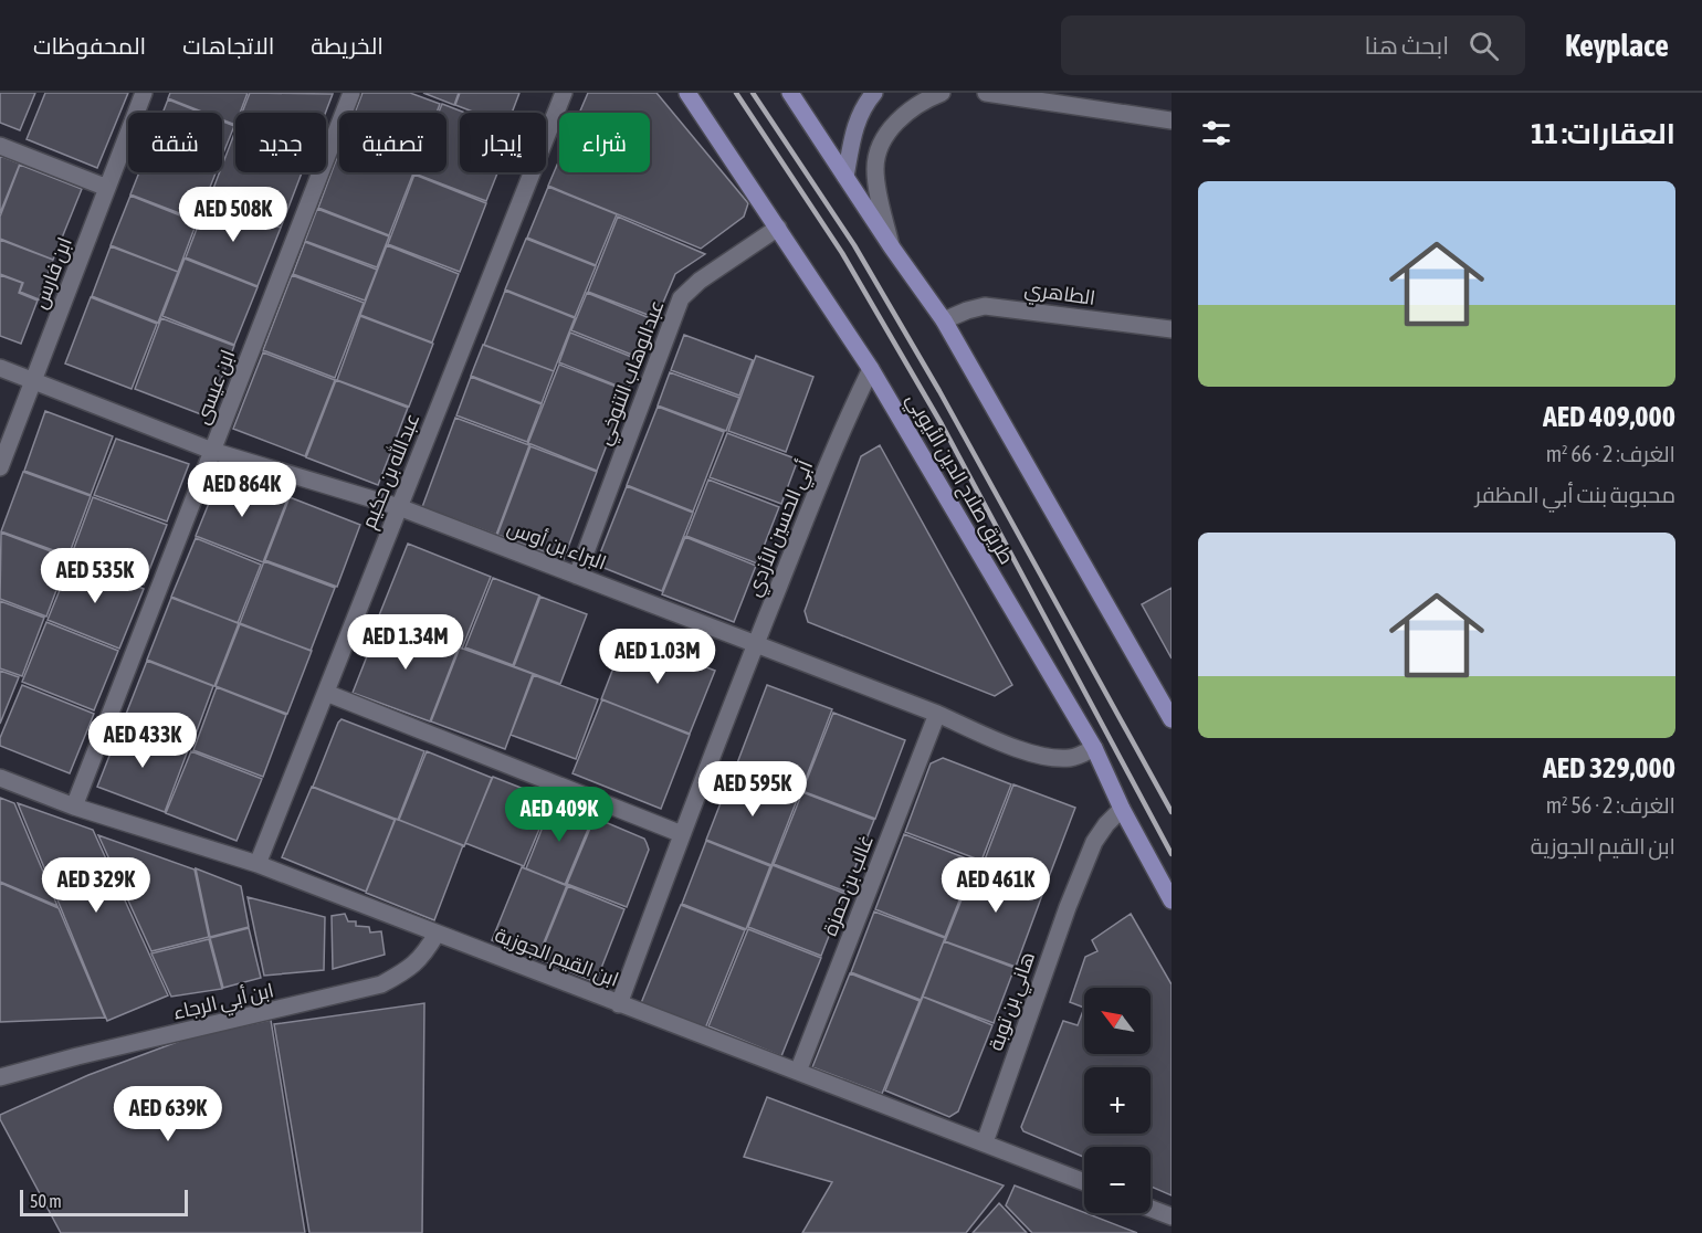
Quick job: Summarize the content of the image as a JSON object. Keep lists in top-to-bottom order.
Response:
{
  "streets": {
    "main road": ["طريق صلاح الدين الأيوبي"],
    "street": [
      "ابن فارس",
      "الطاهري",
      "عبدالوهاب التنوخي",
      "ابن عيسى",
      "عبدالله بن حكيم",
      "أبي الحسين الأزدي",
      "البراء بن أوس",
      "غالب بن حمزة",
      "ابن القيم الجوزية",
      "ابن أبي الرجاء",
      "هاني بن توبة"
    ]
  },
  "crossings": [
    ["ابن فارس", "البراء بن أوس"],
    ["عبدالوهاب التنوخي", "طريق صلاح الدين الأيوبي"],
    ["عبدالوهاب التنوخي", "البراء بن أوس"],
    ["ابن عيسى", "البراء بن أوس"],
    ["ابن عيسى", "ابن القيم الجوزية"],
    ["عبدالله بن حكيم", "البراء بن أوس"],
    ["عبدالله بن حكيم", "ابن القيم الجوزية"],
    ["طريق صلاح الدين الأيوبي", "أبي الحسين الأزدي"],
    ["طريق صلاح الدين الأيوبي", "البراء بن أوس"],
    ["طريق صلاح الدين الأيوبي", "هاني بن توبة"],
    ["أبي الحسين الأزدي", "البراء بن أوس"],
    ["أبي الحسين الأزدي", "ابن القيم الجوزية"],
    ["البراء بن أوس", "غالب بن حمزة"],
    ["غالب بن حمزة", "ابن القيم الجوزية"],
    ["ابن القيم الجوزية", "ابن أبي الرجاء"],
    ["ابن القيم الجوزية", "هاني بن توبة"]
  ],
  "scale_bar": "50 m",
  "north": "top left",
  "page": {
    "header": "Keyplace",
    "search": "ابحث هنا",
    "nav": ["الخريطة", "الاتجاهات", "المحفوظات"],
    "heading": "العقارات: 11",
    "chip": [
      "شراء",
      "إيجار",
      "تصفية",
      "جديد",
      "شقة"
    ],
    "list": [
      {
        "name": "AED 409,000",
        "note": "الغرف: 2 · 66 m² · محبوبة بنت أبي المظفر"
      },
      {
        "name": "AED 329,000",
        "note": "الغرف: 2 · 56 m² · ابن القيم الجوزية"
      }
    ],
    "price": [
      "AED 508K",
      "AED 864K",
      "AED 535K",
      "AED 1.34M",
      "AED 1.03M",
      "AED 433K",
      "AED 595K",
      "AED 409K",
      "AED 329K",
      "AED 461K",
      "AED 639K"
    ],
    "map_buttons": ["+", "−"],
    "scale": "50 m"
  }
}
